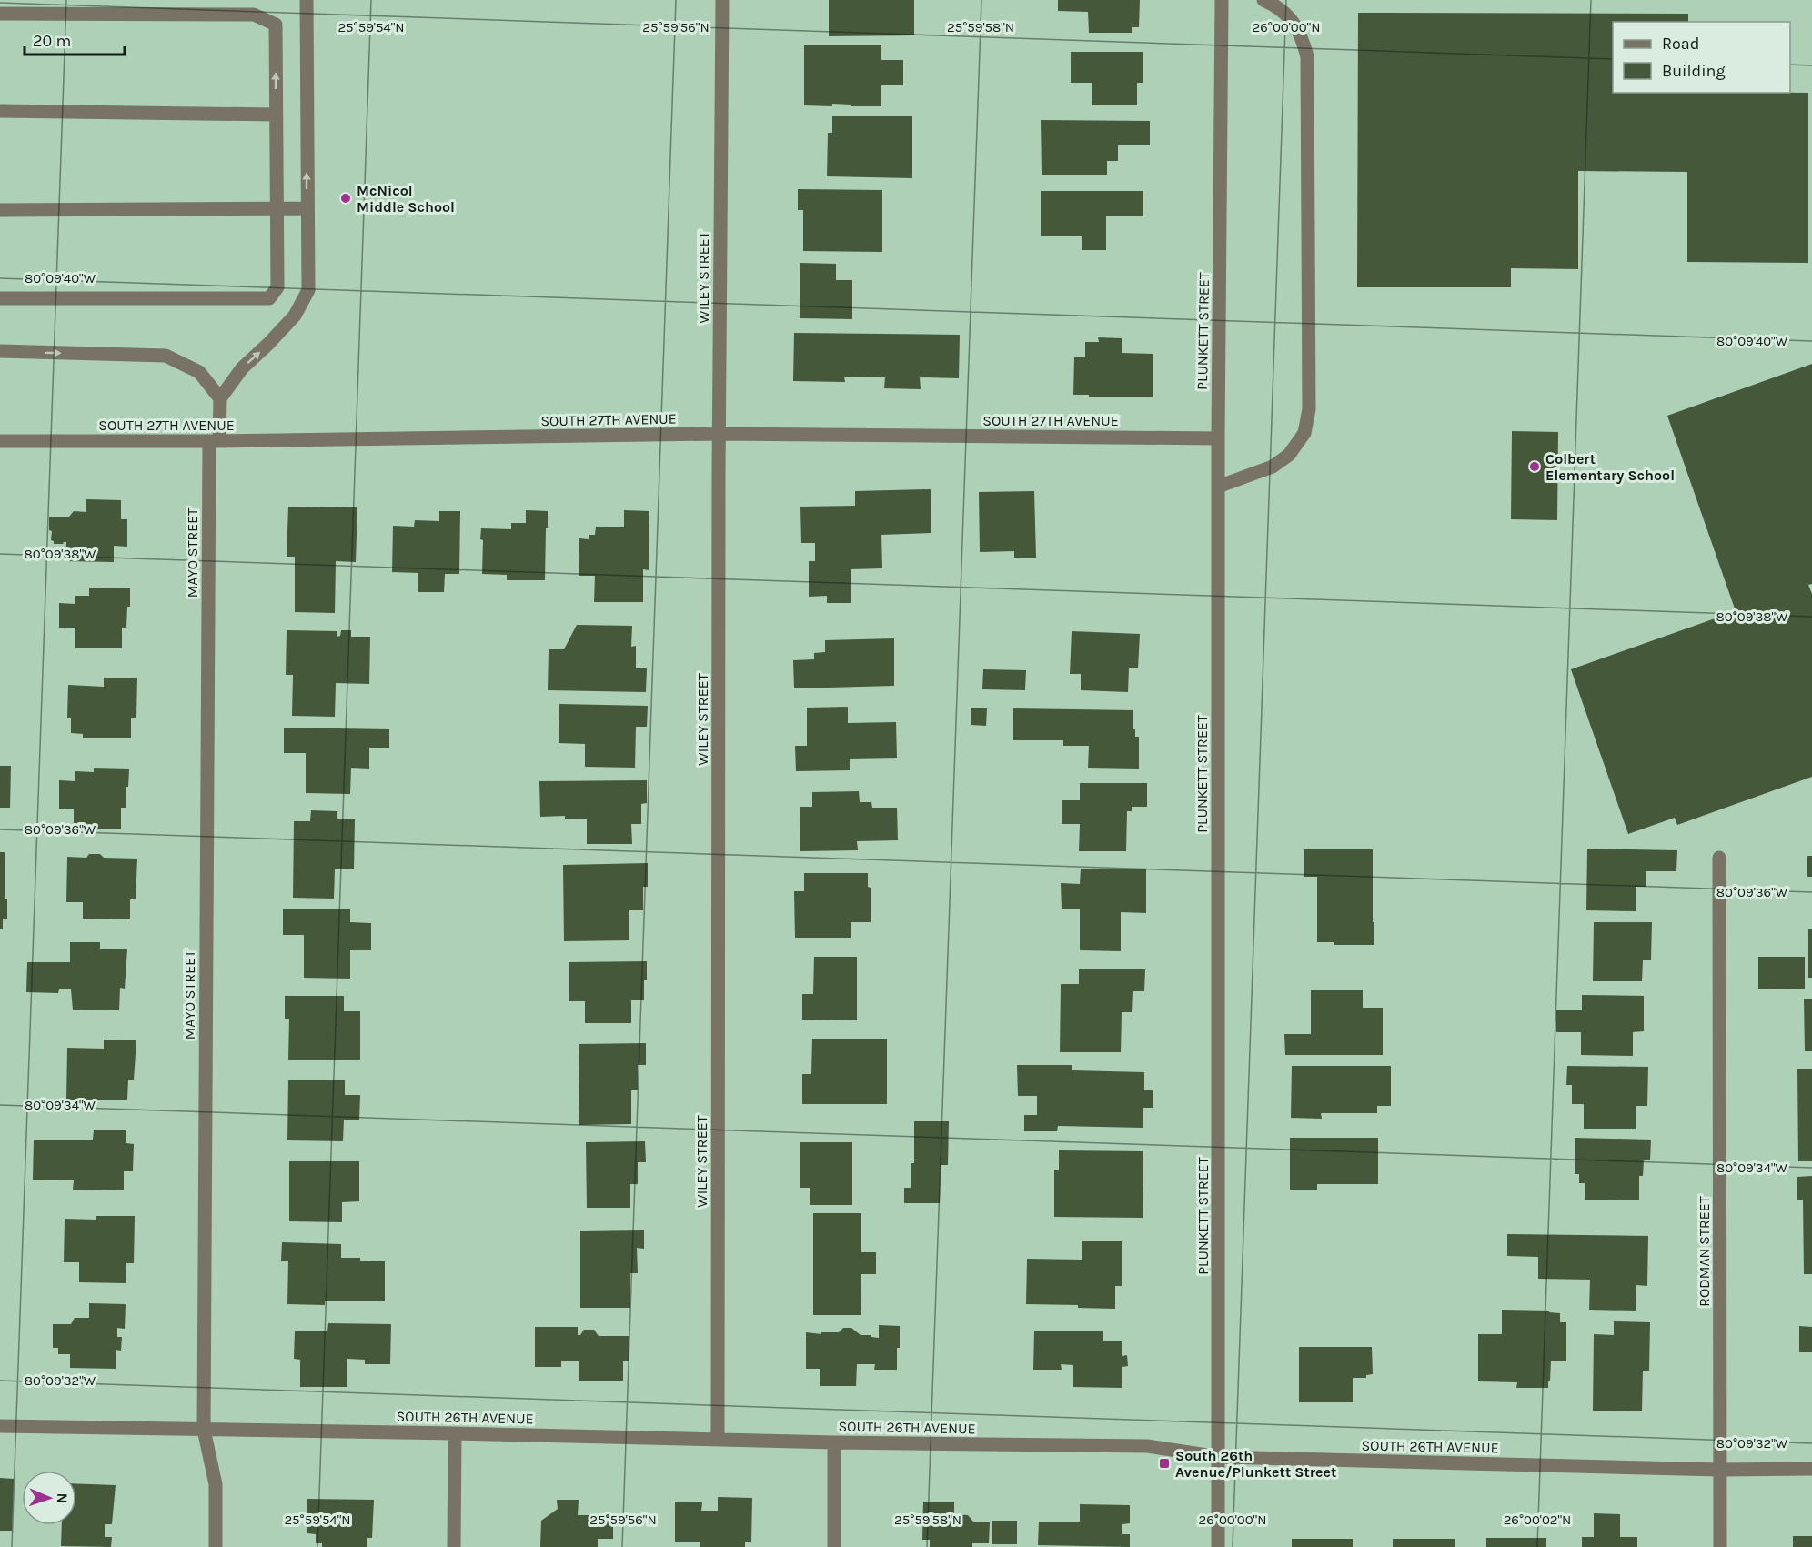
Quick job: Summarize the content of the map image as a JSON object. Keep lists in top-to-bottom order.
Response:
{
  "streets": {
    "street": [
      "WILEY STREET",
      "PLUNKETT STREET",
      "SOUTH 27TH AVENUE",
      "MAYO STREET",
      "RODMAN STREET",
      "SOUTH 26TH AVENUE"
    ]
  },
  "crossings": [
    ["WILEY STREET", "SOUTH 27TH AVENUE"],
    ["WILEY STREET", "SOUTH 26TH AVENUE"],
    ["PLUNKETT STREET", "SOUTH 27TH AVENUE"],
    ["PLUNKETT STREET", "SOUTH 26TH AVENUE"],
    ["SOUTH 27TH AVENUE", "MAYO STREET"],
    ["MAYO STREET", "SOUTH 26TH AVENUE"],
    ["RODMAN STREET", "SOUTH 26TH AVENUE"]
  ],
  "places": {
    "other": ["McNicol Middle School", "Colbert Elementary School"],
    "transit": ["South 26th Avenue/Plunkett Street"]
  },
  "legend": ["Road", "Building"],
  "scale_bar": "20 m",
  "north": "right",
  "coordinates": [
    "25°59'54\"N",
    "25°59'56\"N",
    "25°59'58\"N",
    "26°00'00\"N",
    "80°09'40\"W",
    "80°09'38\"W",
    "80°09'36\"W",
    "80°09'34\"W",
    "80°09'32\"W",
    "26°00'02\"N"
  ]
}
